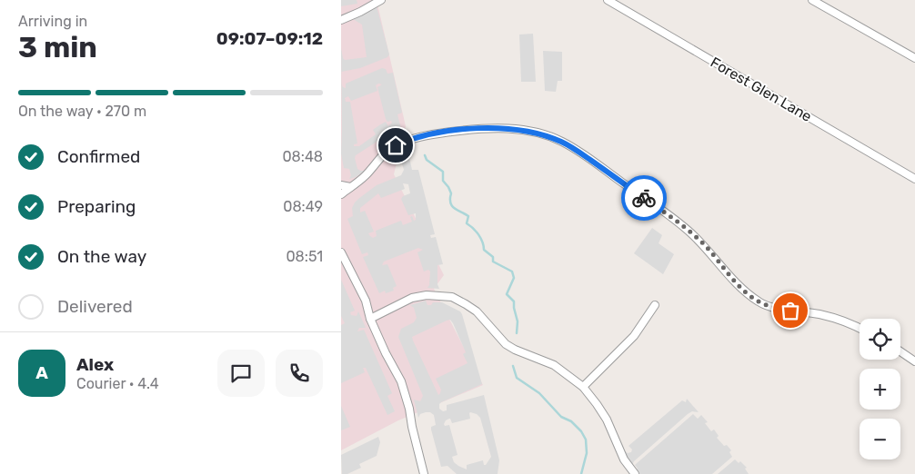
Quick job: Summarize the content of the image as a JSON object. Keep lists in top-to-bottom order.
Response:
{
  "streets": {
    "street": ["Forest Glen Lane"]
  },
  "page": {
    "heading": ["3 min", "Arriving in", "09:07–09:12"],
    "panel": ["Alex", "Courier · 4.4"],
    "bar": "On the way · 270 m",
    "list": [
      ["Confirmed", "08:48"],
      ["Preparing", "08:49"],
      ["On the way", "08:51"],
      "Delivered"
    ],
    "map_buttons": ["+", "−"],
    "round": "A"
  }
}
